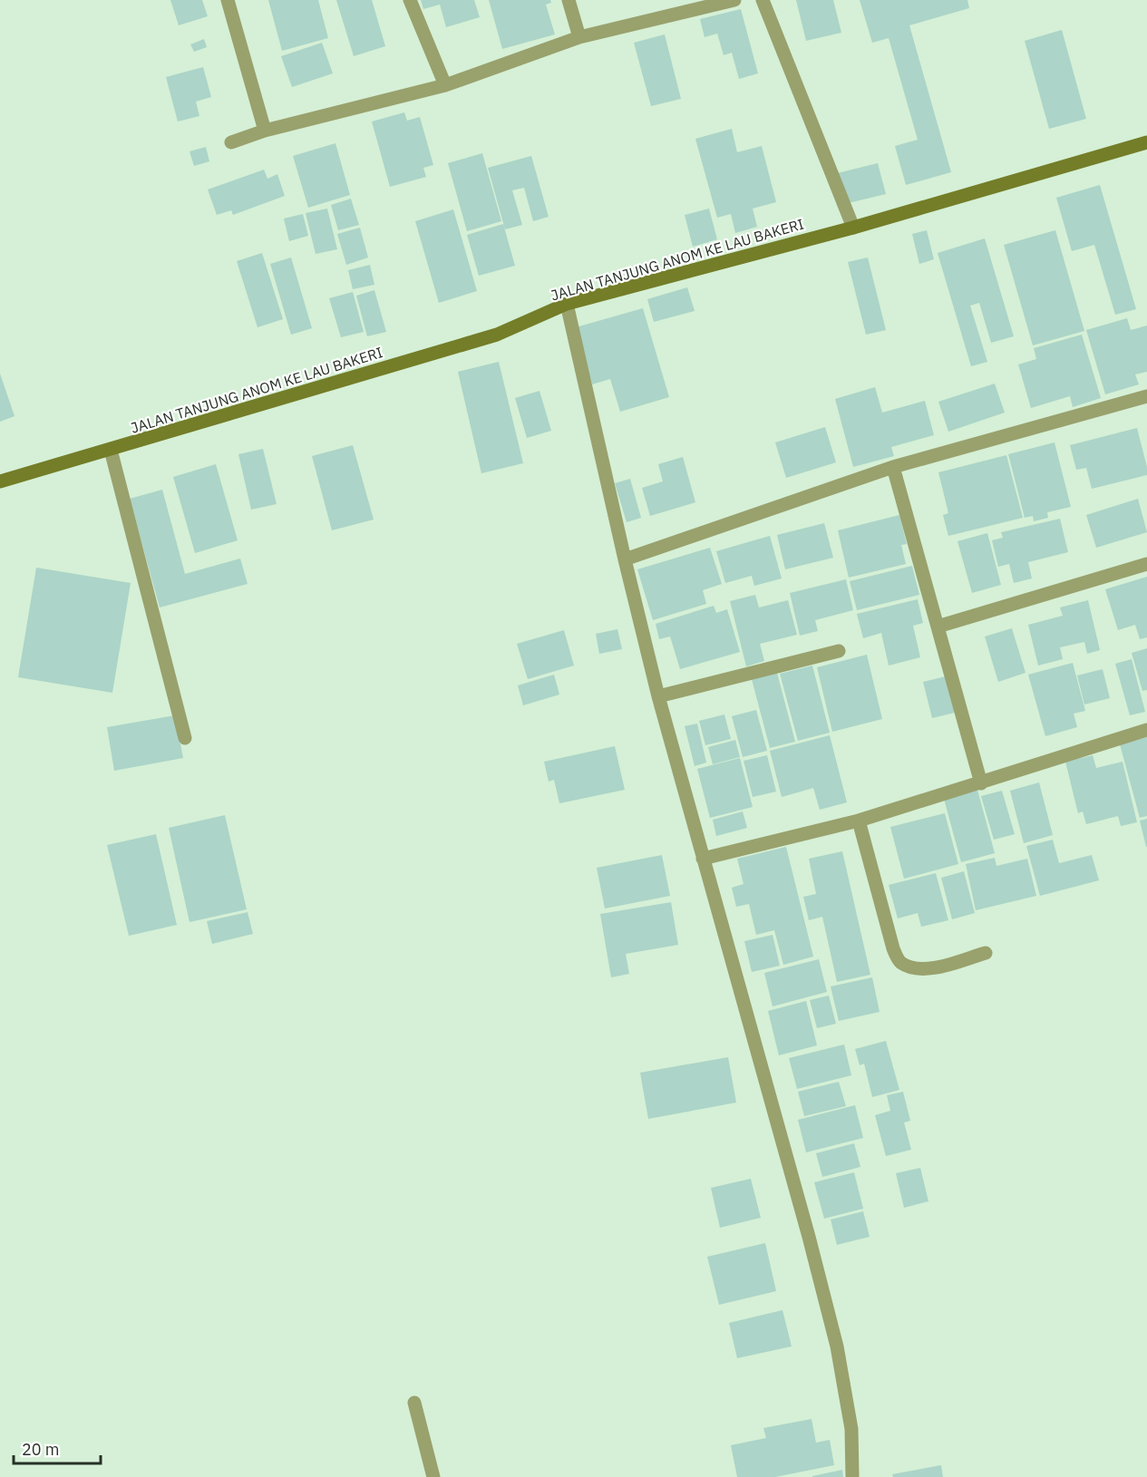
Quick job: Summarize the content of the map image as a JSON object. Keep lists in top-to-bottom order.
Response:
{
  "streets": {
    "main road": ["JALAN TANJUNG ANOM KE LAU BAKERI"]
  },
  "scale_bar": "20 m"
}
